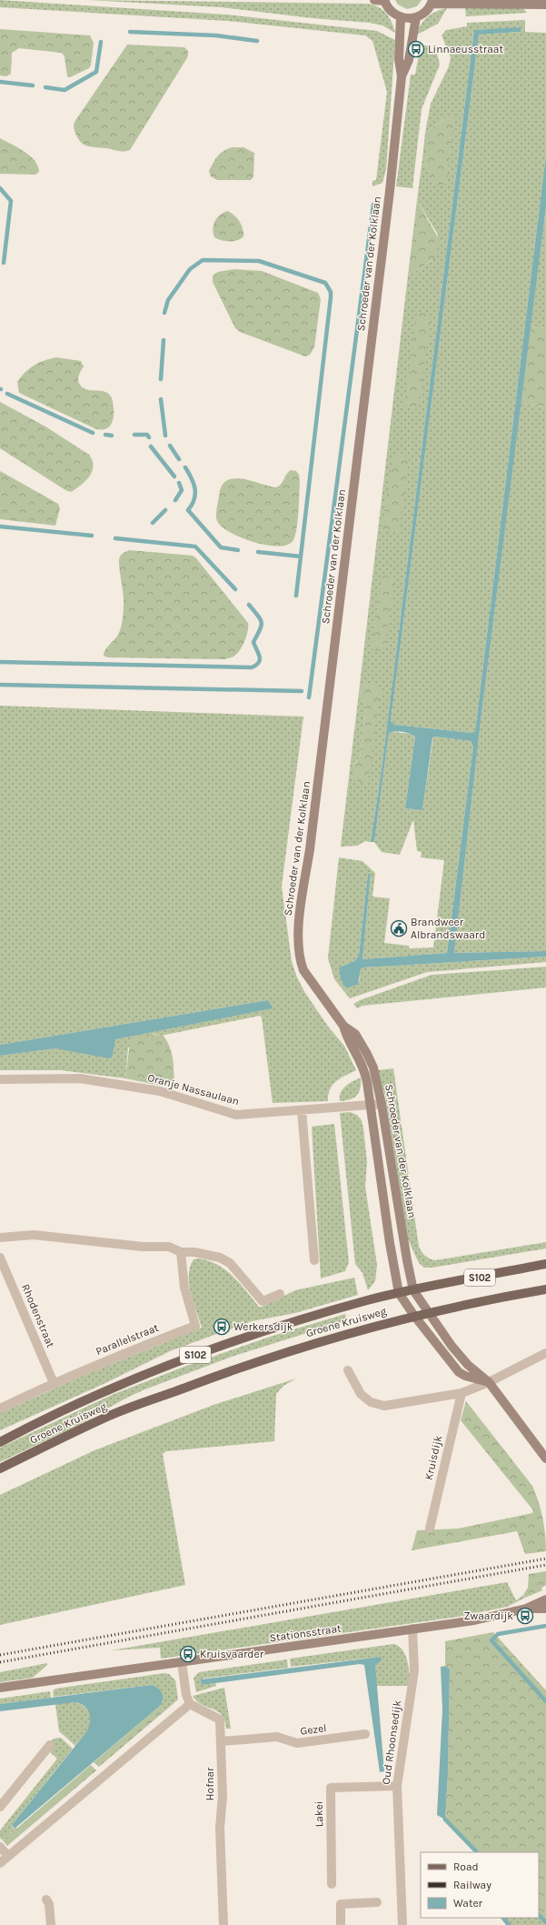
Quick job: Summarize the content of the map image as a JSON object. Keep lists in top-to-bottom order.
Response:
{
  "streets": {
    "main road": ["S102", "Groene Kruisweg"],
    "street": [
      "Schroeder van der Kolklaan",
      "Oranje Nassaulaan",
      "Rhodenstraat",
      "Parallelstraat",
      "Kruisdijk",
      "Stationsstraat",
      "Gezel",
      "Oud Rhoonsedijk",
      "Hofnar",
      "Lakei"
    ]
  },
  "crossings": [
    ["Schroeder van der Kolklaan", "Oranje Nassaulaan"],
    ["Schroeder van der Kolklaan", "Groene Kruisweg"],
    ["Rhodenstraat", "Parallelstraat"],
    ["Stationsstraat", "Oud Rhoonsedijk"],
    ["Gezel", "Hofnar"],
    ["Oud Rhoonsedijk", "Lakei"]
  ],
  "places": {
    "bus stop": [
      "Linnaeusstraat",
      "Werkersdijk",
      "Zwaardijk",
      "Kruisvaarder"
    ],
    "public building": ["Brandweer Albrandswaard"]
  },
  "legend": ["Road", "Railway", "Water"]
}
